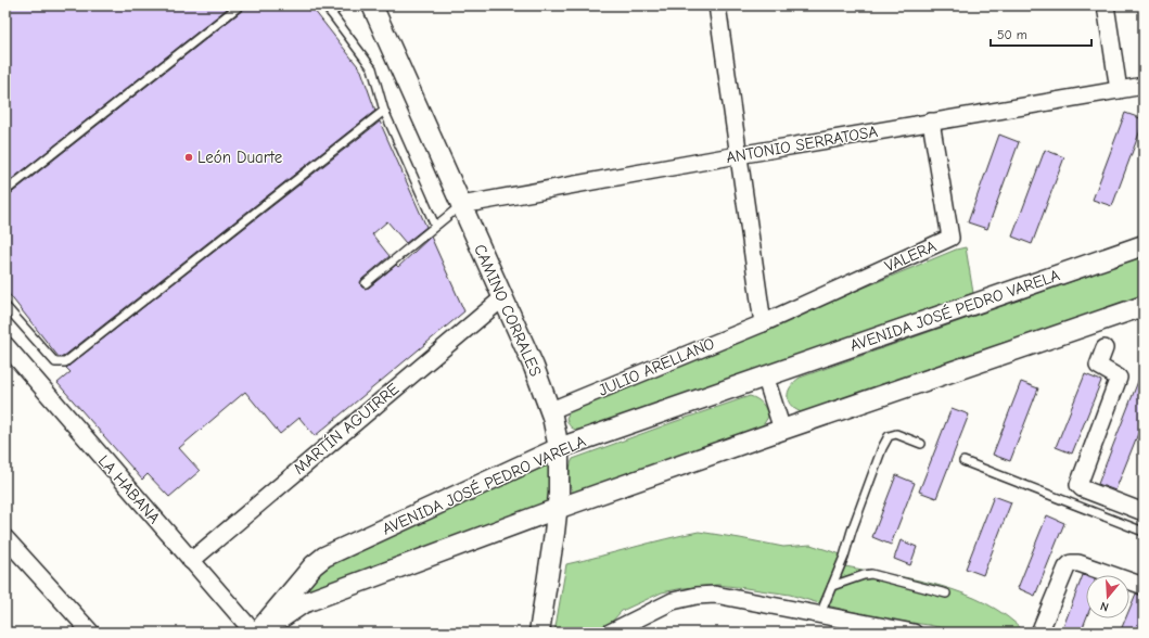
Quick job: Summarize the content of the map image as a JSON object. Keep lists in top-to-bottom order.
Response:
{
  "streets": {
    "street": [
      "ANTONIO SERRATOSA",
      "VALERA",
      "CAMINO CORRALES",
      "AVENIDA JOSÉ PEDRO VARELA",
      "JULIO ARELLANO",
      "MARTÍN AGUIRRE",
      "LA HABANA"
    ]
  },
  "crossings": [
    ["ANTONIO SERRATOSA", "VALERA"],
    ["ANTONIO SERRATOSA", "CAMINO CORRALES"],
    ["VALERA", "JULIO ARELLANO"],
    ["CAMINO CORRALES", "AVENIDA JOSÉ PEDRO VARELA"],
    ["CAMINO CORRALES", "JULIO ARELLANO"],
    ["CAMINO CORRALES", "MARTÍN AGUIRRE"],
    ["MARTÍN AGUIRRE", "LA HABANA"]
  ],
  "places": ["León Duarte"],
  "scale_bar": "50 m",
  "north": "bottom"
}
